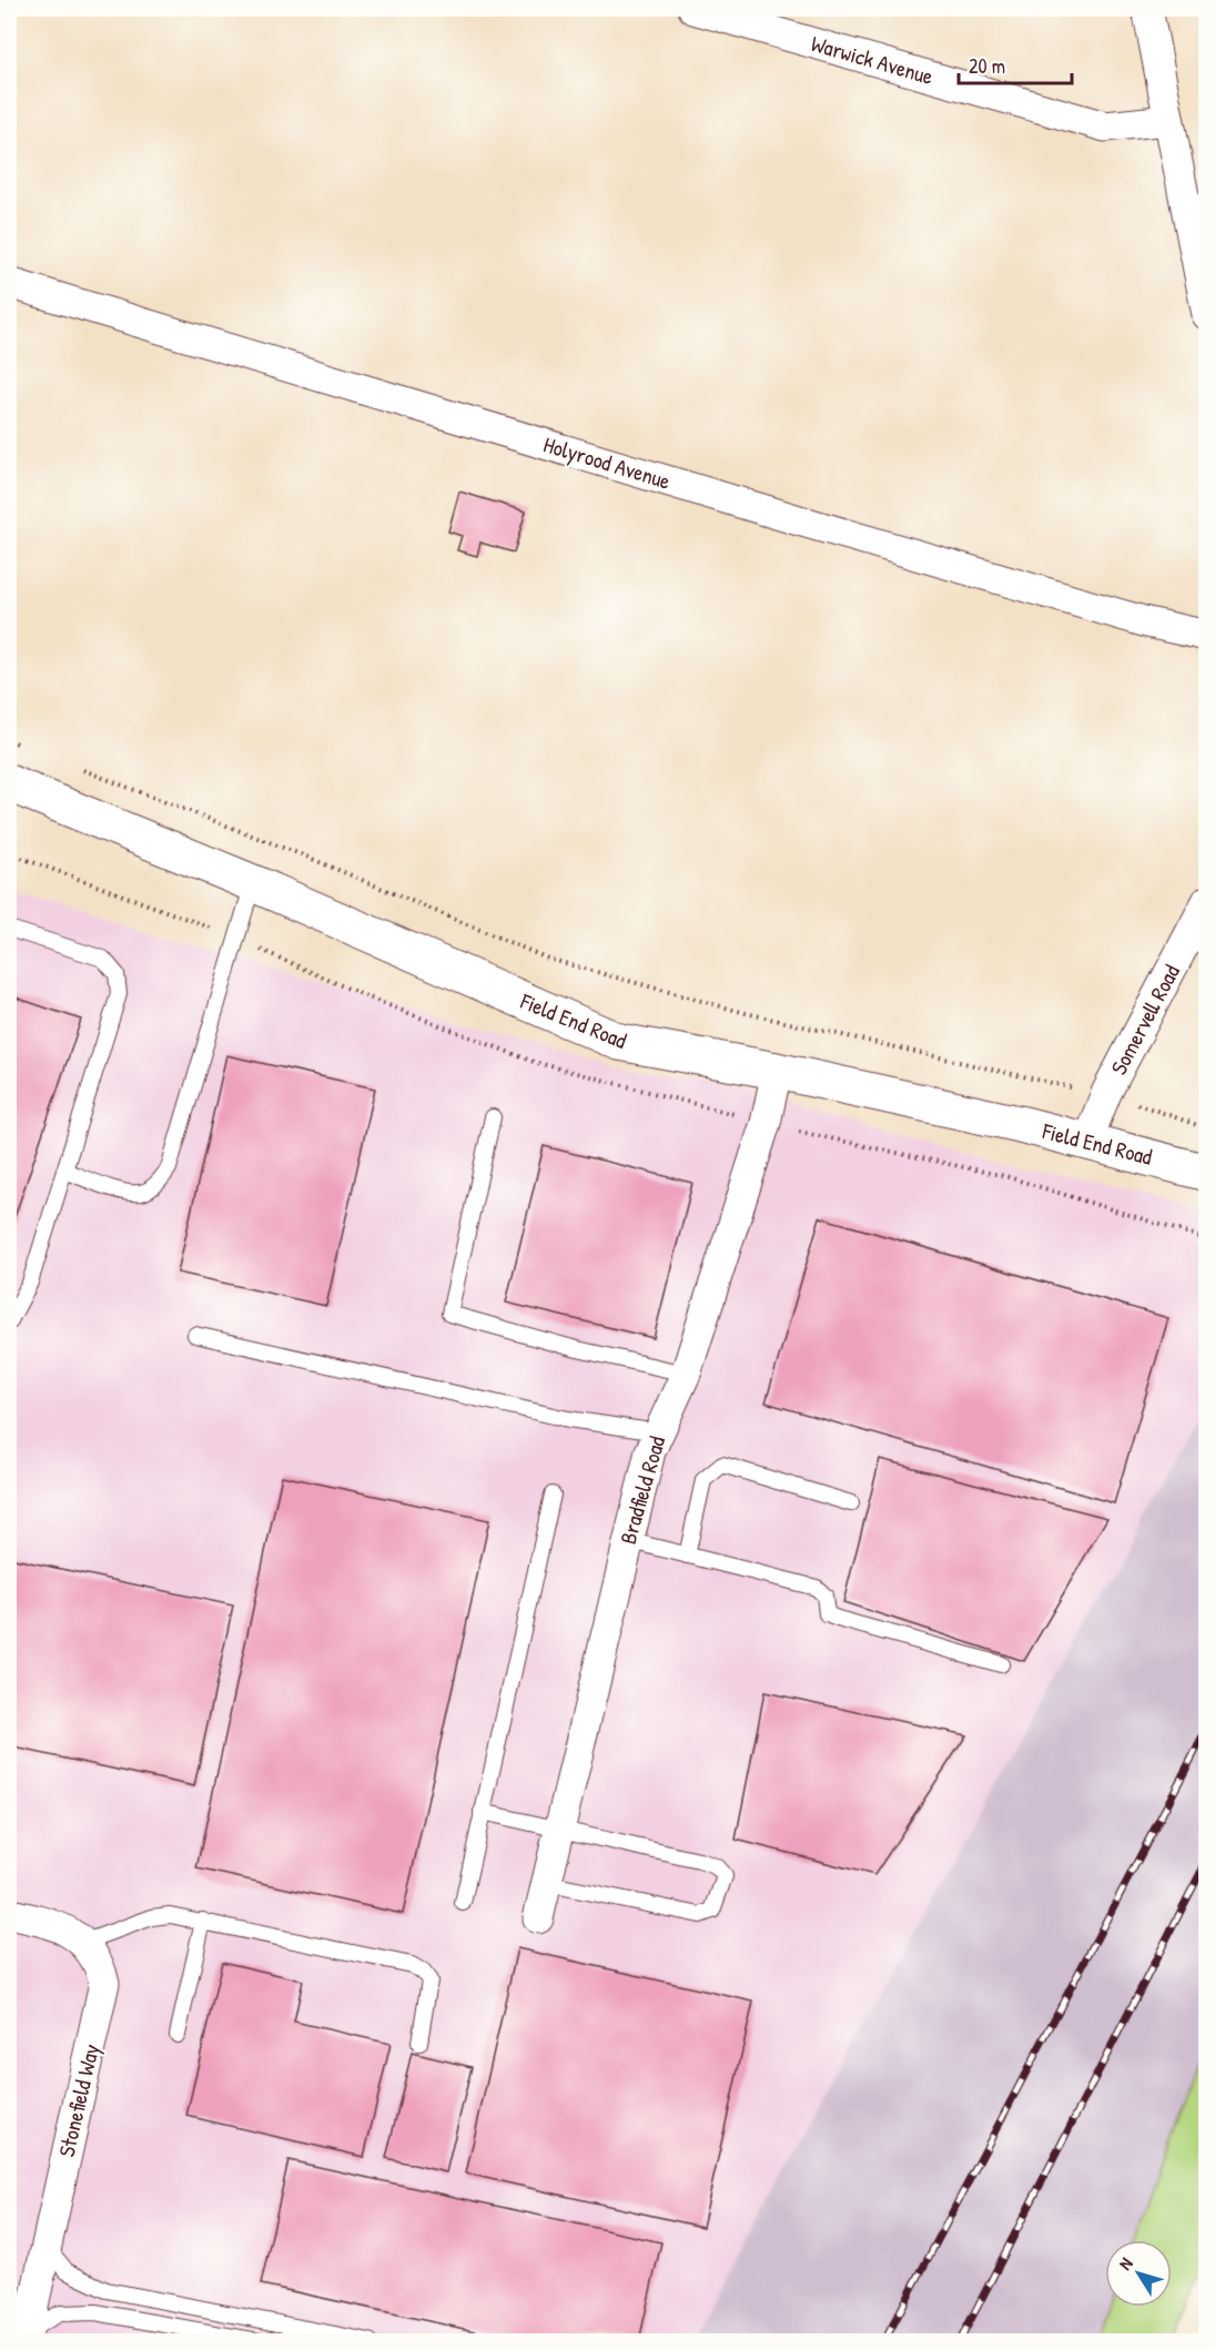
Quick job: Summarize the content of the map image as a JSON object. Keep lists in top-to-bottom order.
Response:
{
  "streets": {
    "street": [
      "Warwick Avenue",
      "Holyrood Avenue",
      "Somervell Road",
      "Field End Road",
      "Bradfield Road",
      "Stonefield Way"
    ]
  },
  "crossings": [
    ["Somervell Road", "Field End Road"],
    ["Field End Road", "Bradfield Road"]
  ],
  "scale_bar": "20 m",
  "north": "top left"
}
